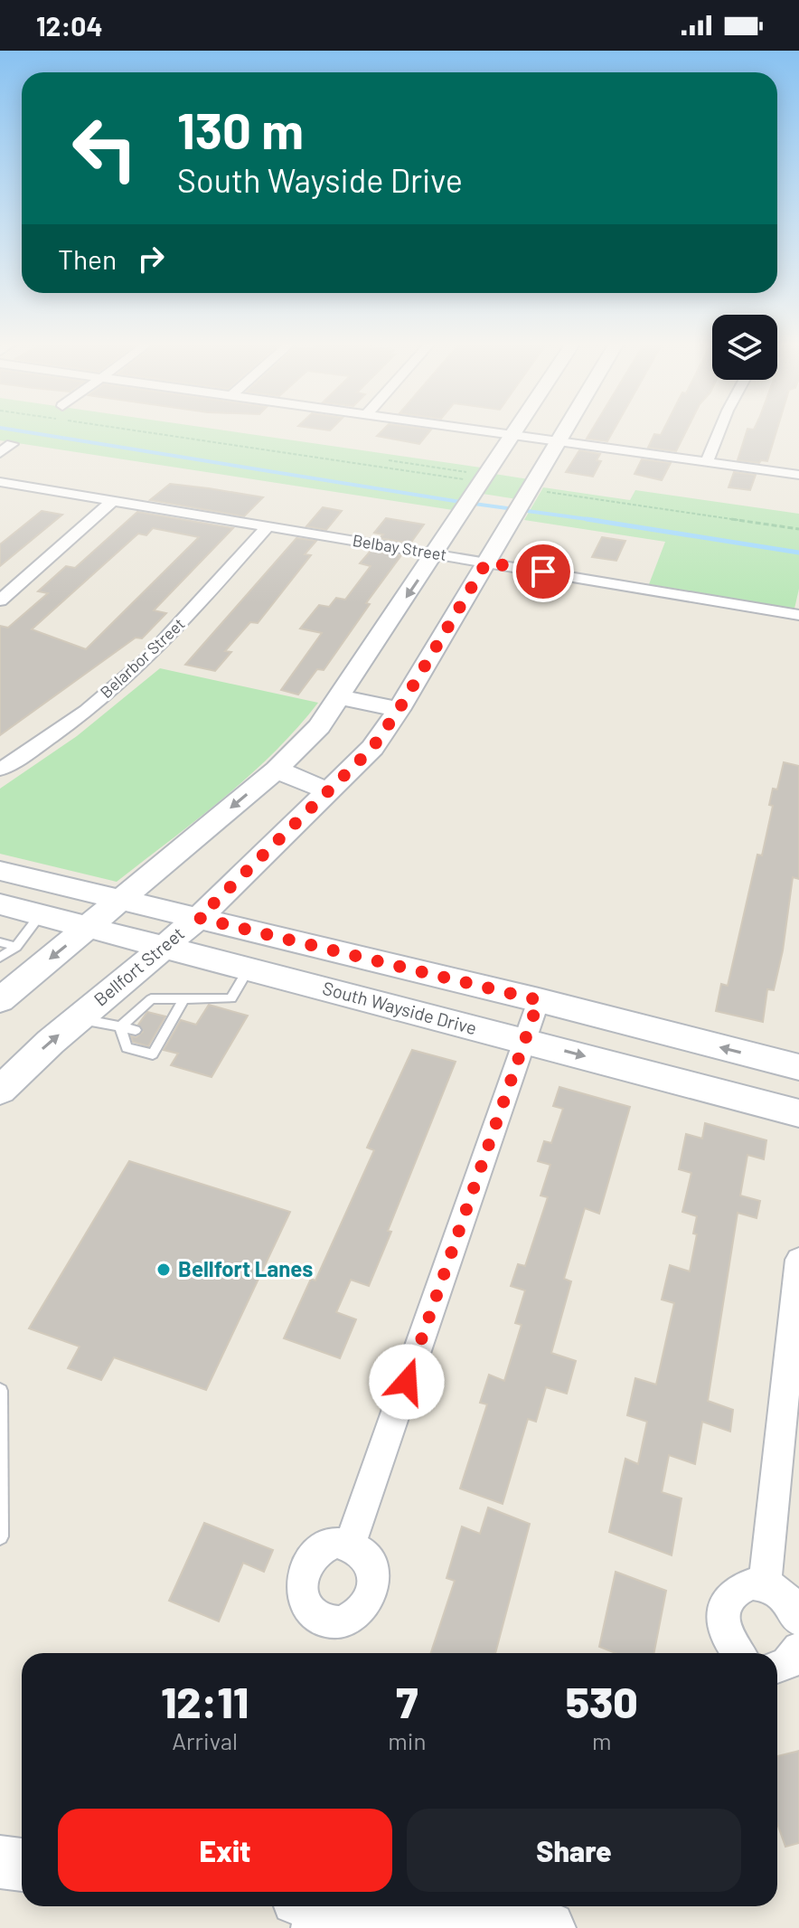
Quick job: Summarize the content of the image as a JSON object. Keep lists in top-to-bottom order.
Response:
{
  "streets": {
    "main road": ["Bellfort Street", "South Wayside Drive"],
    "street": ["Belbay Street", "Belarbor Street"]
  },
  "crossings": [
    ["Belbay Street", "Belarbor Street"],
    ["Belbay Street", "Bellfort Street"],
    ["Bellfort Street", "South Wayside Drive"]
  ],
  "places": ["Bellfort Lanes"],
  "page": {
    "status": "12:04",
    "turn": ["130 m", "South Wayside Drive"],
    "then": "Then",
    "eta": [
      "12:11",
      "Arrival",
      "7",
      "min",
      "530",
      "m"
    ],
    "buttons": ["Exit", "Share"]
  }
}
